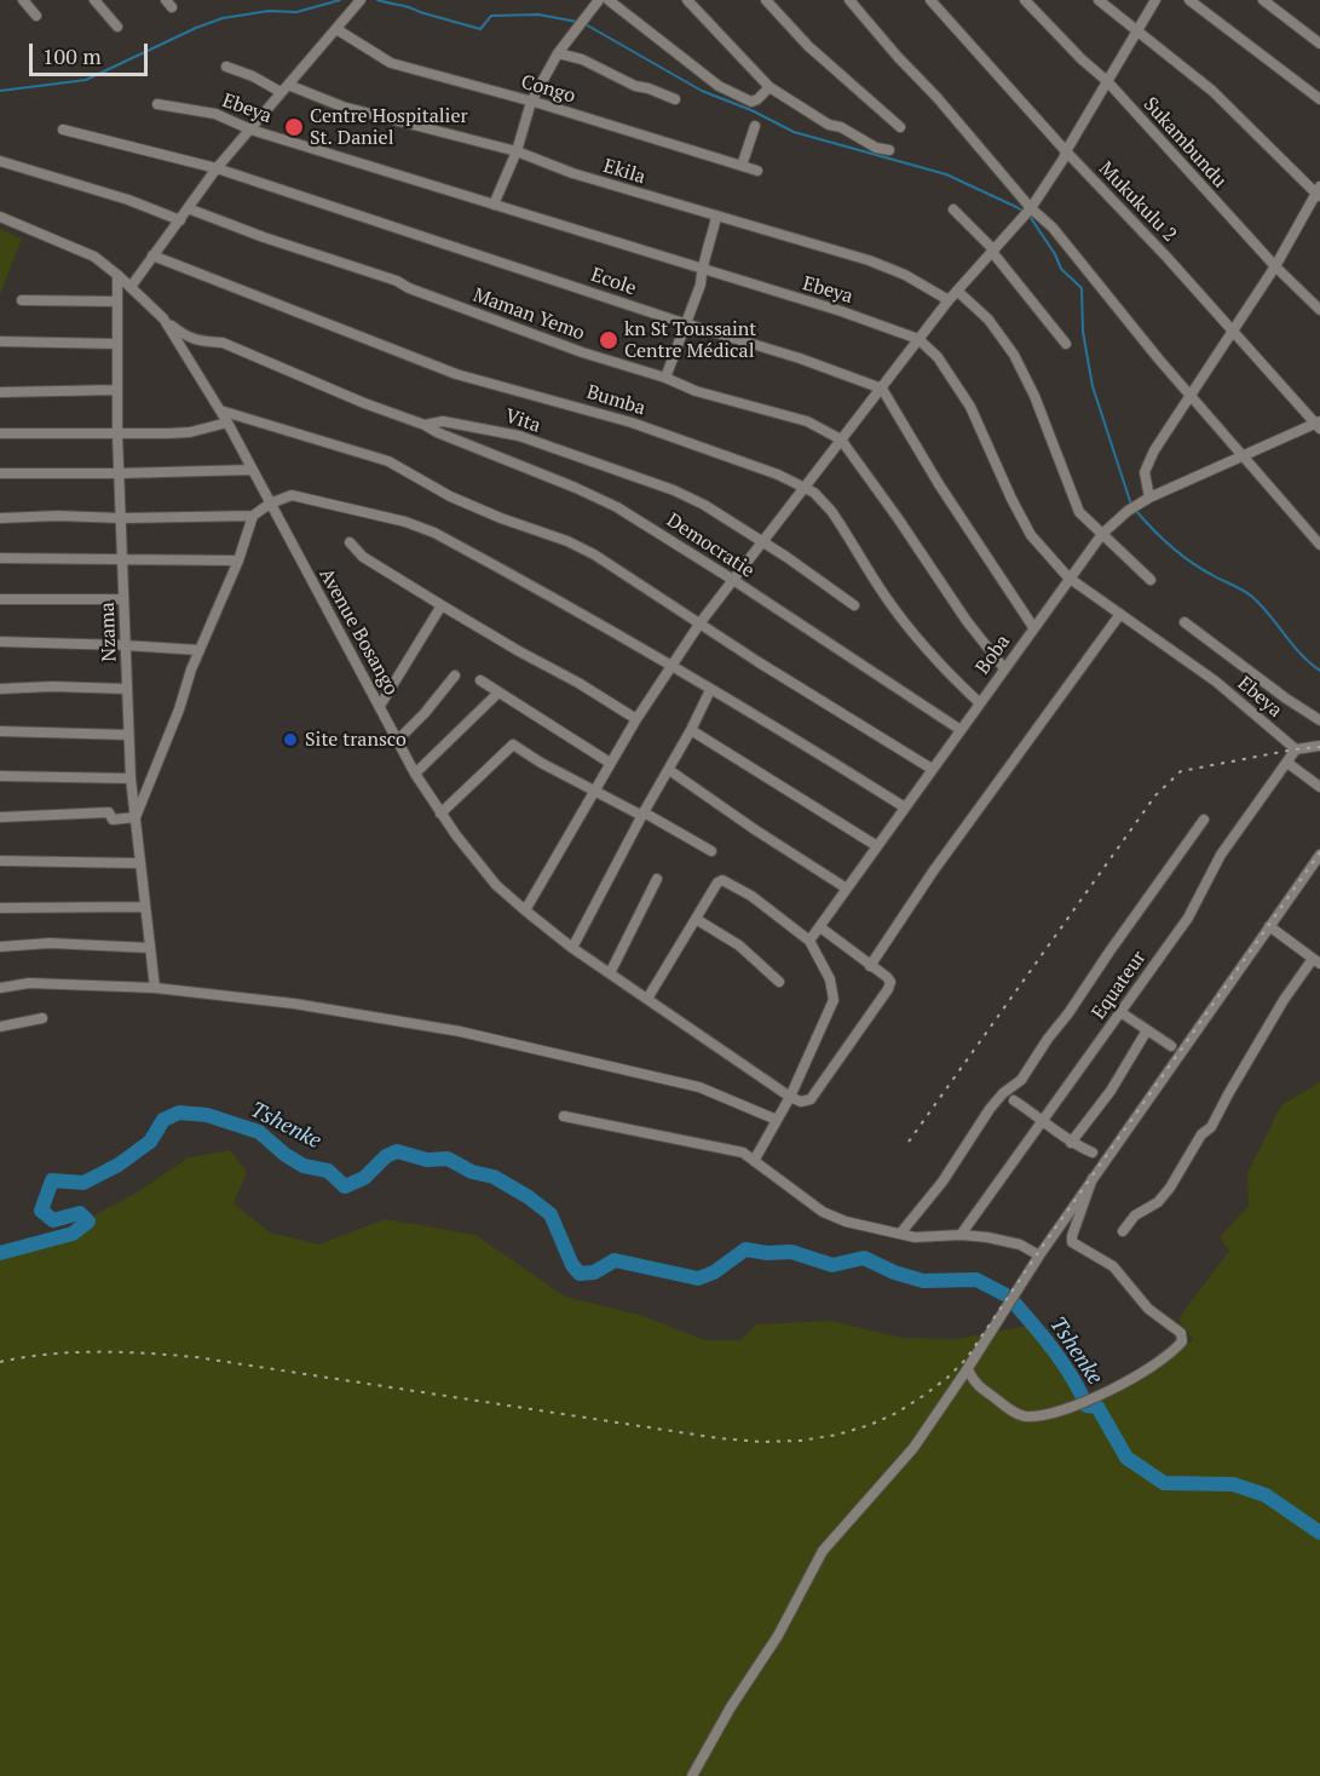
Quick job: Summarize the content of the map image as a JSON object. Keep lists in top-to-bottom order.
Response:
{
  "streets": {
    "street": [
      "Congo",
      "Ebeya",
      "Sukambundu",
      "Ekila",
      "Mukukulu 2",
      "Ecole",
      "Maman Yemo",
      "Bumba",
      "Vita",
      "Democratie",
      "Nzama",
      "Avenue Bosango",
      "Boba",
      "Equateur"
    ]
  },
  "crossings": [
    ["Ebeya", "Boba"],
    ["Ebeya", "Equateur"],
    ["Mukukulu 2", "Boba"],
    ["Maman Yemo", "Boba"],
    ["Bumba", "Boba"],
    ["Vita", "Democratie"],
    ["Vita", "Avenue Bosango"],
    ["Democratie", "Boba"],
    ["Nzama", "Avenue Bosango"]
  ],
  "water": ["Tshenke"],
  "places": ["Centre Hospitalier St. Daniel", "kn St Toussaint Centre Médical", "Site transco"],
  "scale_bar": "100 m"
}
